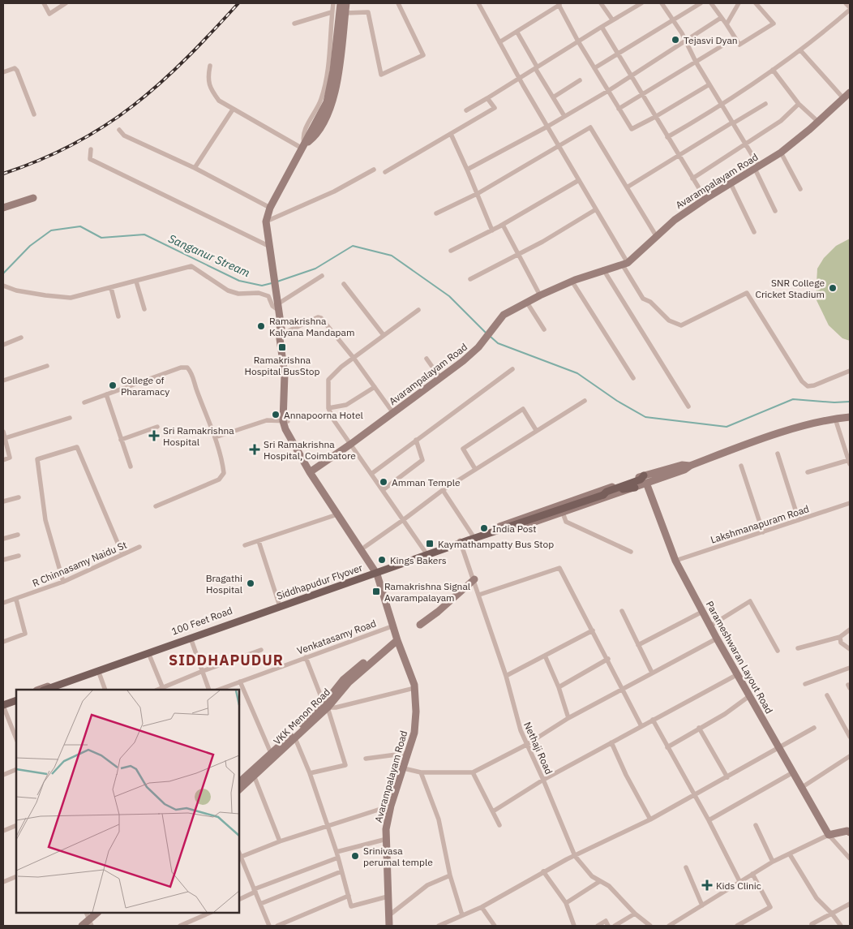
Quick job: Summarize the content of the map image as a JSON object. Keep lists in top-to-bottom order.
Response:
{
  "streets": {
    "main road": ["Siddhapudur Flyover"],
    "street": [
      "Avarampalayam Road",
      "Lakshmanapuram Road",
      "R Chinnasamy Naidu St",
      "100 Feet Road",
      "Venkatasamy Road",
      "Parameshwaran Layout Road",
      "VKK Menon Road",
      "Nethaji Road"
    ]
  },
  "crossings": [
    ["Avarampalayam Road", "100 Feet Road"],
    ["Avarampalayam Road", "Venkatasamy Road"],
    ["Avarampalayam Road", "VKK Menon Road"],
    ["Lakshmanapuram Road", "Parameshwaran Layout Road"],
    ["Siddhapudur Flyover", "Parameshwaran Layout Road"]
  ],
  "districts": ["SIDDHAPUDUR"],
  "water": ["Sanganur Stream"],
  "places": {
    "other": [
      "Tejasvi Dyan",
      "SNR College Cricket Stadium",
      "Ramakrishna Kalyana Mandapam",
      "College of Pharamacy",
      "Annapoorna Hotel",
      "Amman Temple",
      "India Post",
      "Kings Bakers",
      "Bragathi Hospital",
      "Srinivasa perumal temple"
    ],
    "transit": ["Ramakrishna Hospital BusStop", "Kaymathampatty Bus Stop", "Ramakrishna Signal Avarampalayam"],
    "health": ["Sri Ramakrishna Hospital", "Sri Ramakrishna Hospital, Coimbatore", "Kids Clinic"]
  }
}
